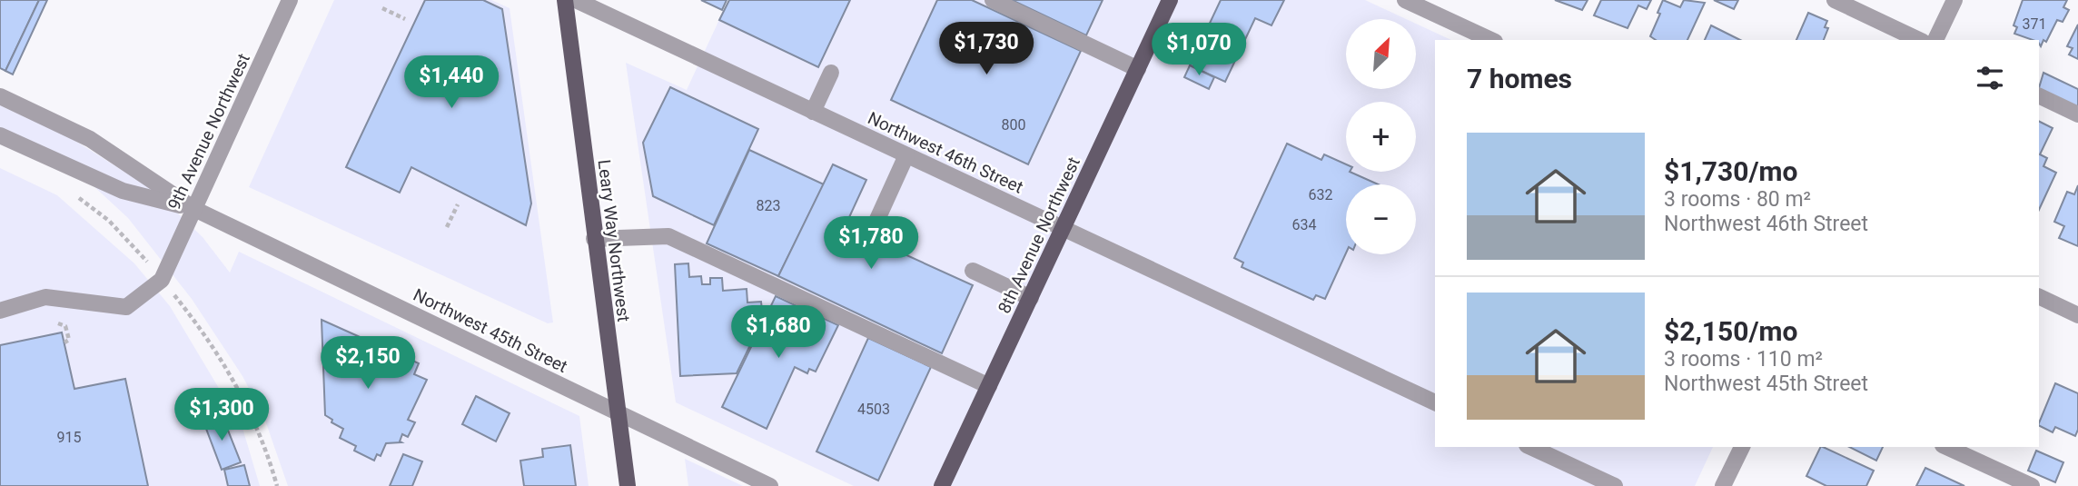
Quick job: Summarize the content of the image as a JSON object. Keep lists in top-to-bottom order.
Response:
{
  "streets": {
    "main road": ["8th Avenue Northwest", "Leary Way Northwest"],
    "street": ["9th Avenue Northwest", "Northwest 46th Street", "Northwest 45th Street"]
  },
  "crossings": [
    ["9th Avenue Northwest", "Northwest 45th Street"],
    ["Northwest 46th Street", "8th Avenue Northwest"],
    ["Leary Way Northwest", "Northwest 45th Street"]
  ],
  "house_numbers": [
    "371",
    "800",
    "632",
    "823",
    "634",
    "4503",
    "915"
  ],
  "north": "top right",
  "page": {
    "map_buttons": ["+", "−"],
    "price": [
      "$1,730",
      "$1,070",
      "$1,440",
      "$1,780",
      "$1,680",
      "$2,150",
      "$1,300"
    ],
    "heading": "7 homes",
    "list": [
      {
        "name": "$1,730/mo",
        "note": "3 rooms · 80 m² · Northwest 46th Street"
      },
      {
        "name": "$2,150/mo",
        "note": "3 rooms · 110 m² · Northwest 45th Street"
      }
    ]
  }
}
